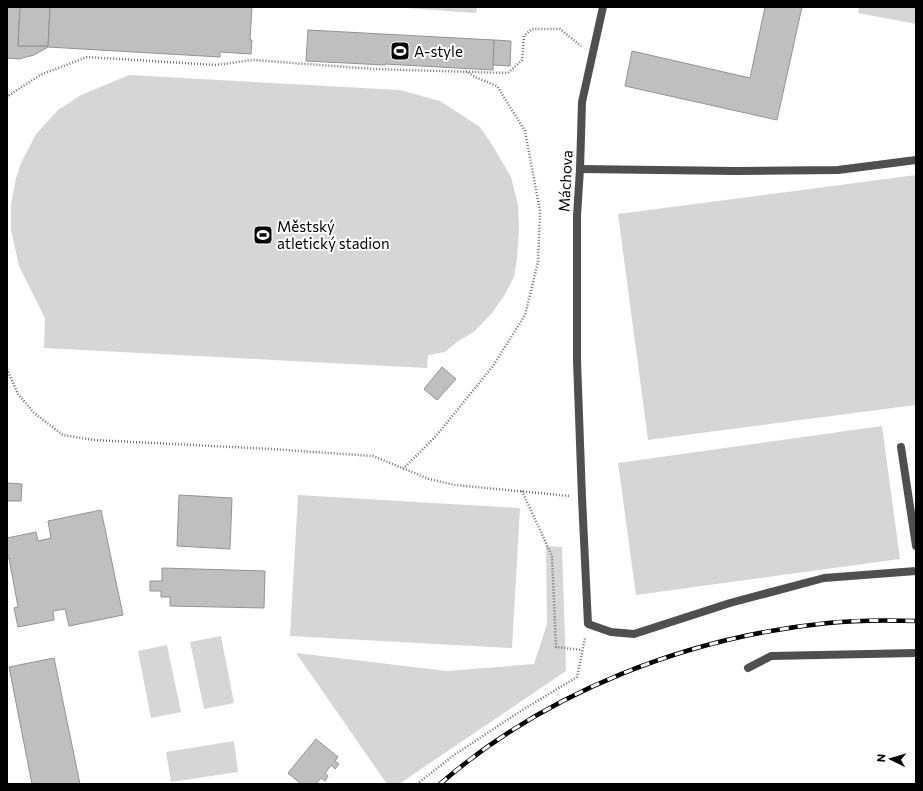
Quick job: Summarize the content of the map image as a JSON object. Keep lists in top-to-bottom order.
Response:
{
  "streets": {
    "street": ["Máchova"]
  },
  "places": {
    "sports": ["A-style", "Městský atletický stadion"]
  },
  "north": "left"
}
